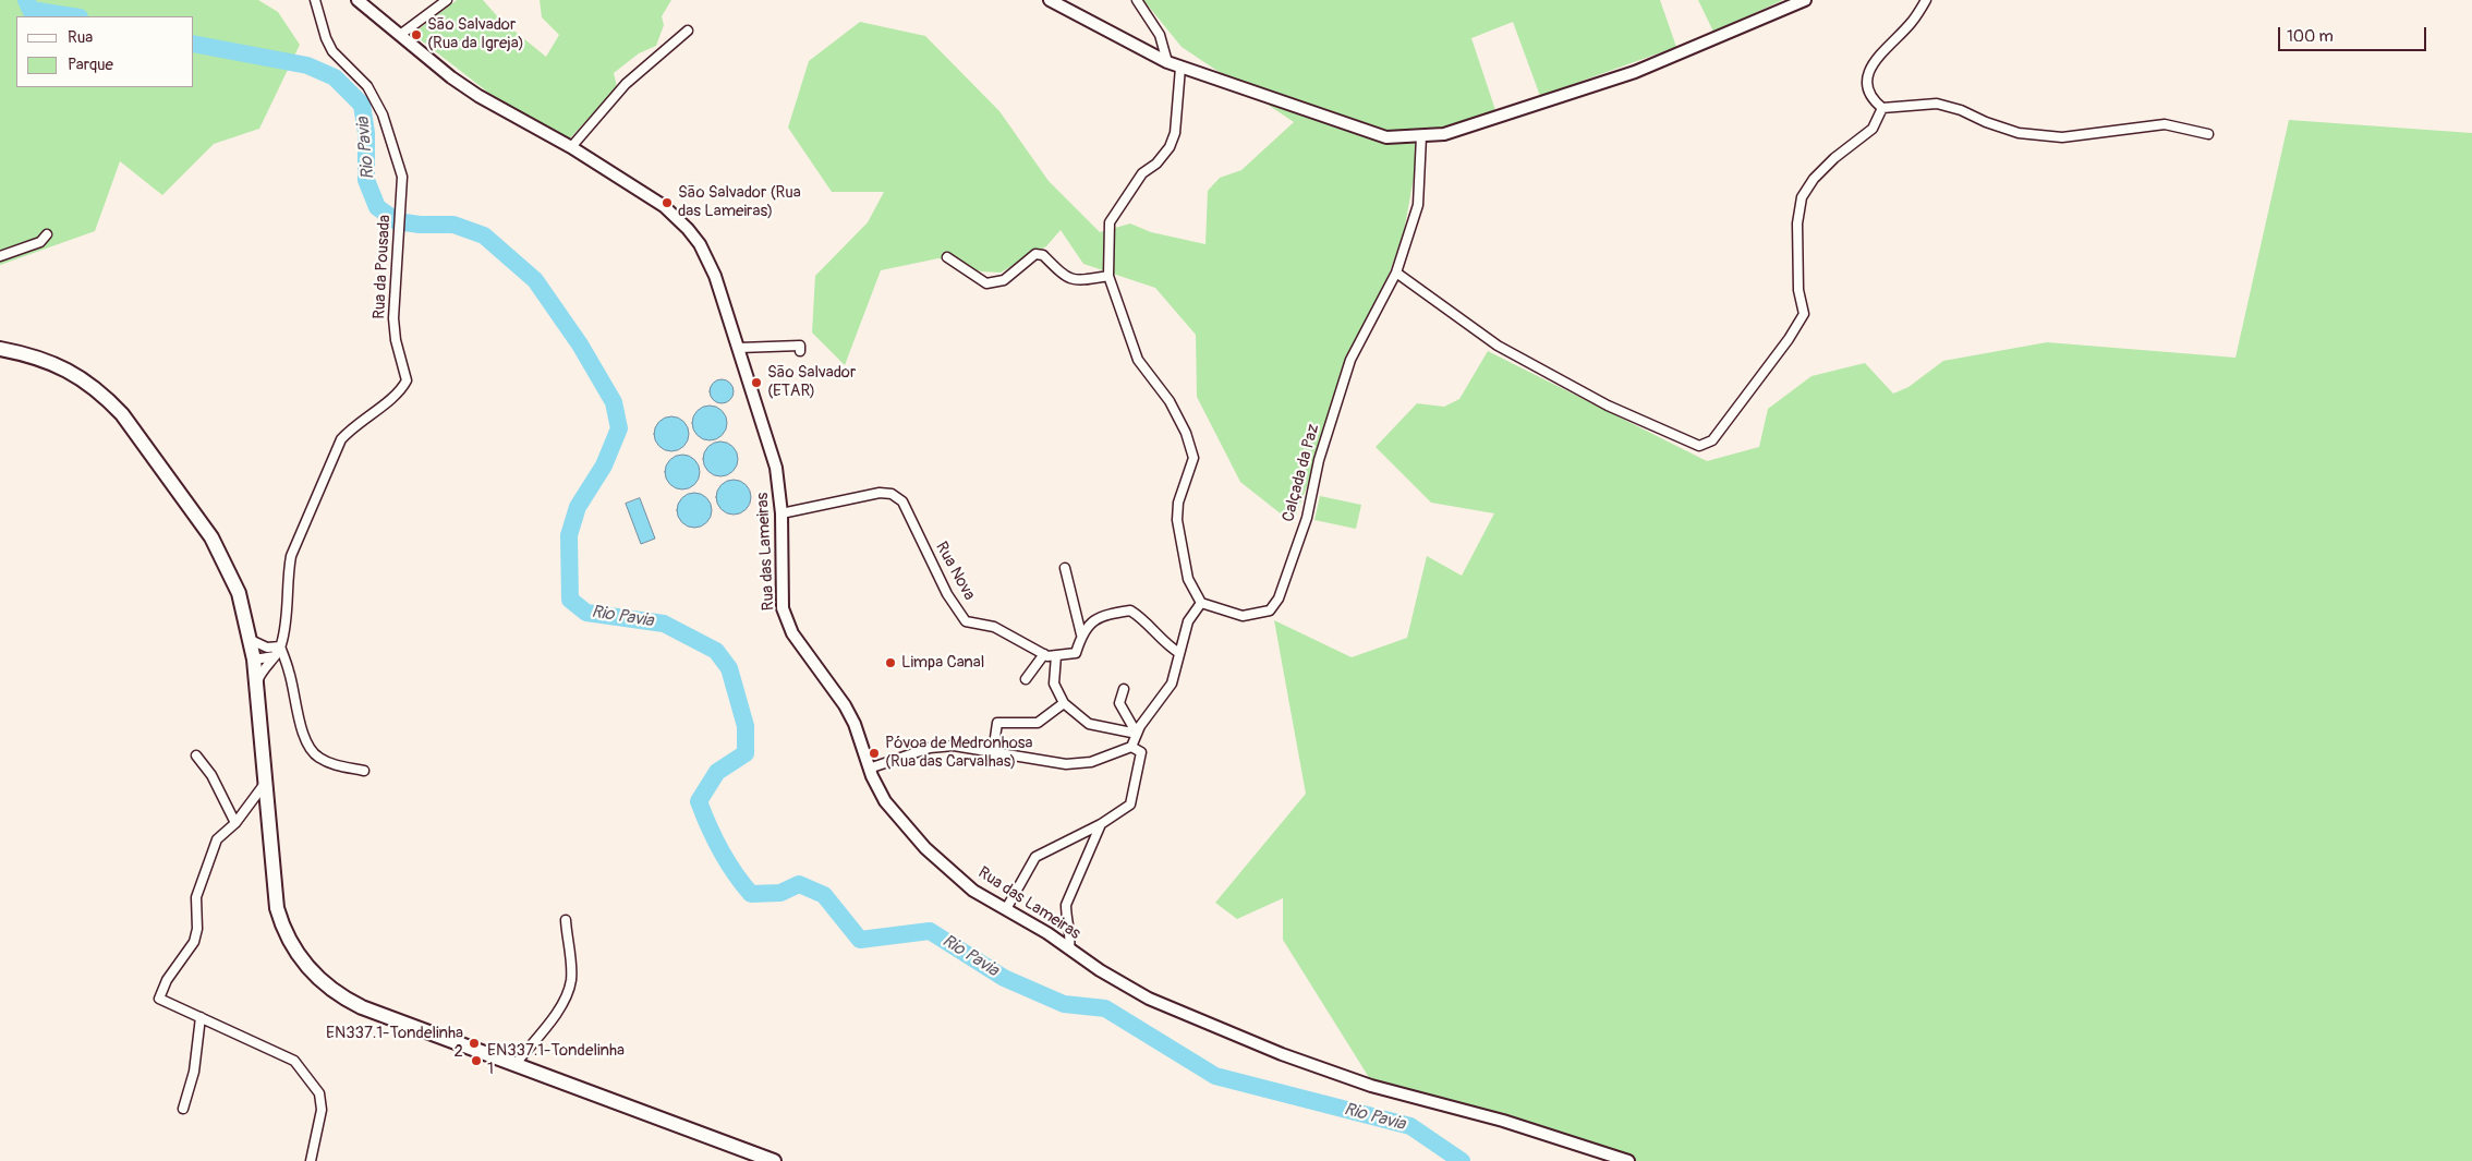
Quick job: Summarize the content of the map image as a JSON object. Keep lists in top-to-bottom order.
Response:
{
  "streets": {
    "street": [
      "Rua da Pousada",
      "Calçada da Paz",
      "Rua das Lameiras",
      "Rua Nova"
    ]
  },
  "crossings": [
    ["Rua das Lameiras", "Rua Nova"]
  ],
  "water": ["Rio Pavia"],
  "places": [
    "São Salvador (Rua da Igreja)",
    "São Salvador (Rua das Lameiras)",
    "São Salvador (ETAR)",
    "Limpa Canal",
    "Póvoa de Medronhosa (Rua das Carvalhas)",
    "EN337.1-Tondelinha 2",
    "EN337.1-Tondelinha 1"
  ],
  "legend": ["Rua", "Parque"],
  "scale_bar": "100 m"
}
